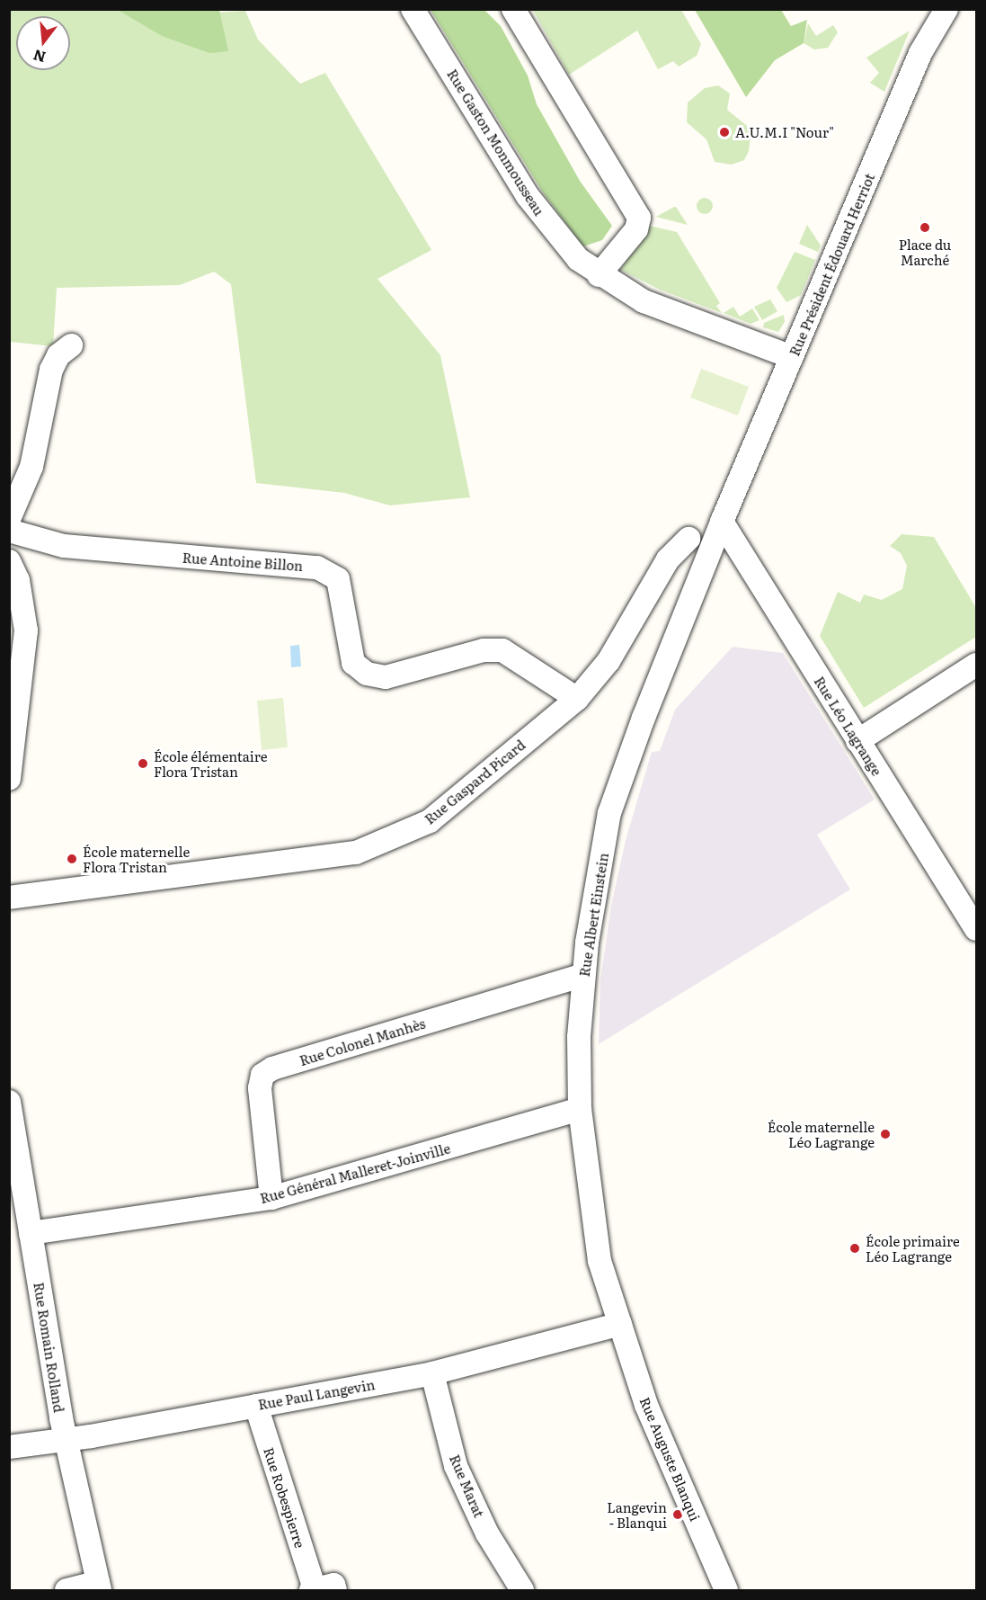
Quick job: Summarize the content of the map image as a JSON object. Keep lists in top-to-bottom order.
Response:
{
  "streets": {
    "street": [
      "Rue Gaston Monmousseau",
      "Rue Président Édouard Herriot",
      "Rue Antoine Billon",
      "Rue Léo Lagrange",
      "Rue Gaspard Picard",
      "Rue Albert Einstein",
      "Rue Colonel Manhès",
      "Rue Général Malleret-Joinville",
      "Rue Romain Rolland",
      "Rue Paul Langevin",
      "Rue Auguste Blanqui",
      "Rue Marat",
      "Rue Robespierre"
    ]
  },
  "crossings": [
    ["Rue Gaston Monmousseau", "Rue Président Édouard Herriot"],
    ["Rue Président Édouard Herriot", "Rue Léo Lagrange"],
    ["Rue Président Édouard Herriot", "Rue Albert Einstein"],
    ["Rue Antoine Billon", "Rue Gaspard Picard"],
    ["Rue Léo Lagrange", "Rue Albert Einstein"],
    ["Rue Albert Einstein", "Rue Colonel Manhès"],
    ["Rue Albert Einstein", "Rue Général Malleret-Joinville"],
    ["Rue Albert Einstein", "Rue Paul Langevin"],
    ["Rue Albert Einstein", "Rue Auguste Blanqui"],
    ["Rue Colonel Manhès", "Rue Général Malleret-Joinville"],
    ["Rue Général Malleret-Joinville", "Rue Romain Rolland"],
    ["Rue Romain Rolland", "Rue Paul Langevin"],
    ["Rue Paul Langevin", "Rue Auguste Blanqui"],
    ["Rue Paul Langevin", "Rue Marat"],
    ["Rue Paul Langevin", "Rue Robespierre"]
  ],
  "places": [
    "A.U.M.I \"Nour\"",
    "Place du Marché",
    "École élémentaire Flora Tristan",
    "École maternelle Flora Tristan",
    "École maternelle Léo Lagrange",
    "École primaire Léo Lagrange",
    "Langevin - Blanqui"
  ],
  "north": "bottom"
}
